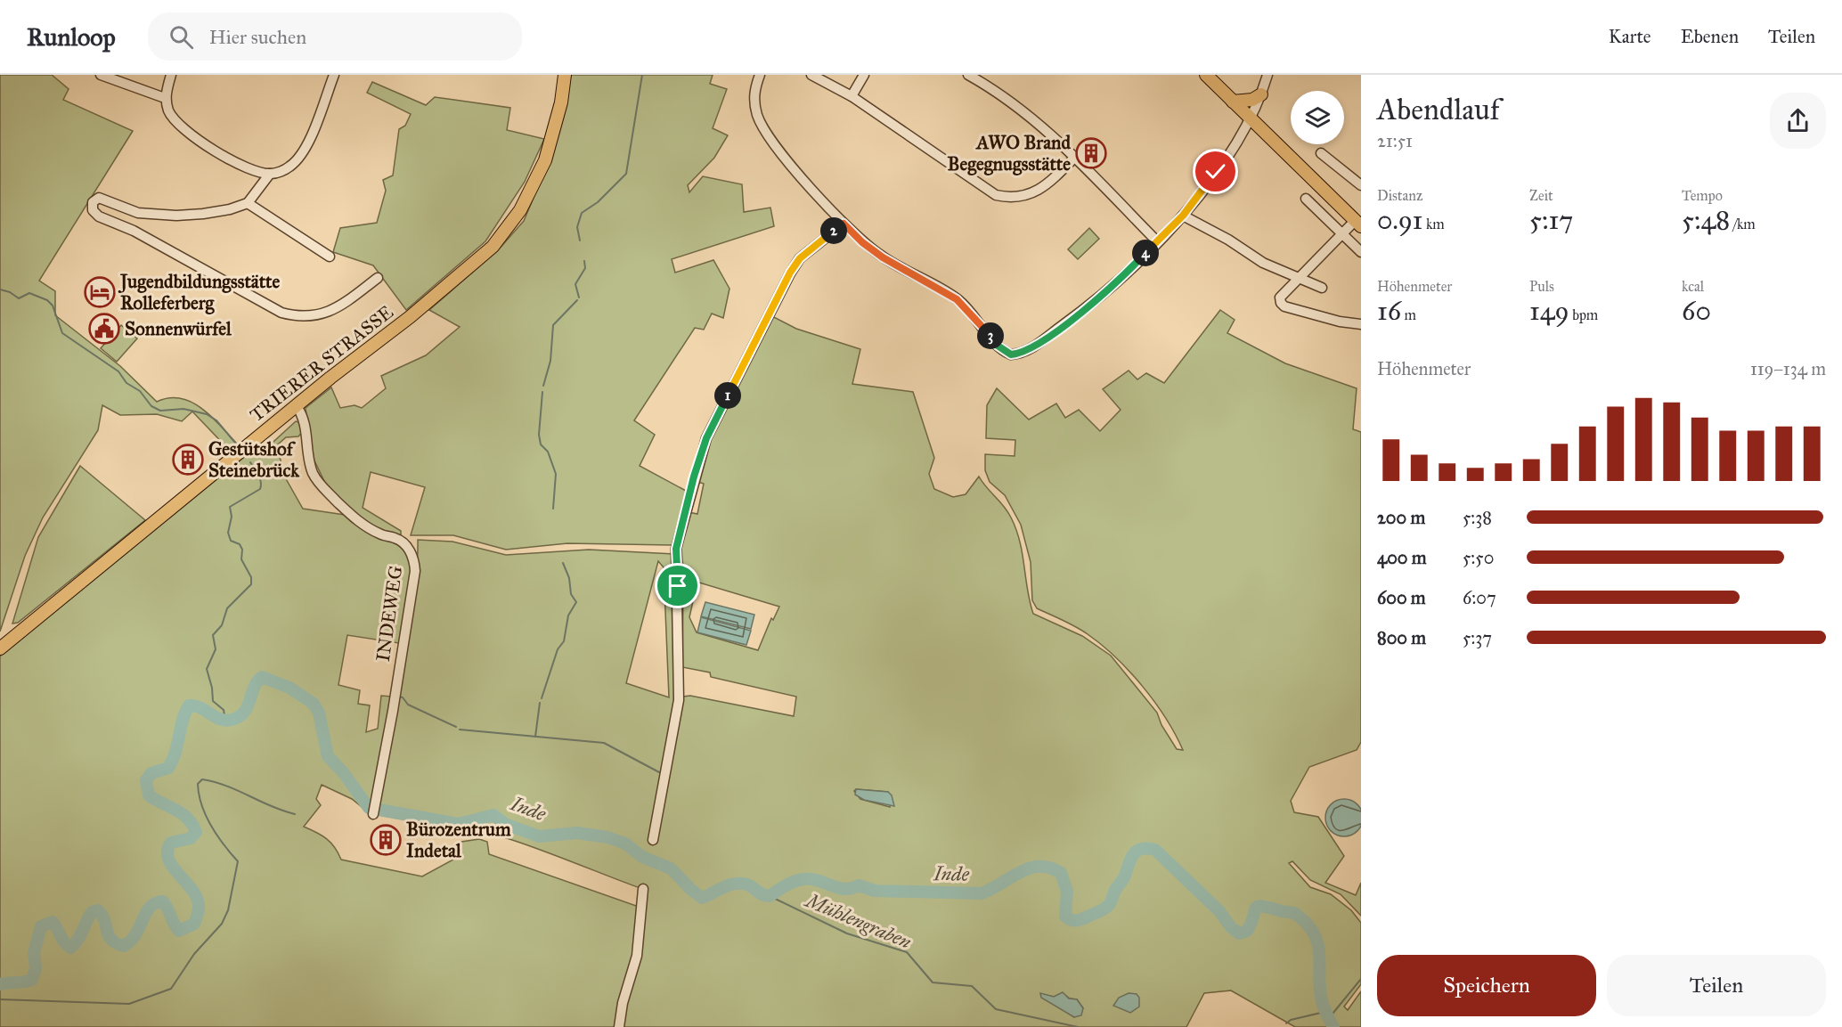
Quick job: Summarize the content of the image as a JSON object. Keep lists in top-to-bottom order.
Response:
{
  "streets": {
    "main road": ["TRIERER STRASSE"],
    "street": ["INDEWEG"]
  },
  "crossings": [
    ["TRIERER STRASSE", "INDEWEG"]
  ],
  "water": ["Inde", "Mühlengraben"],
  "places": {
    "building": ["AWO Brand Begegnugsstätte", "Gestütshof Steinebrück", "Bürozentrum Indetal"],
    "hotel": ["Jugendbildungsstätte Rolleferberg"],
    "public building": ["Sonnenwürfel"]
  },
  "page": {
    "header": "Runloop",
    "search": "Hier suchen",
    "nav": ["Karte", "Ebenen", "Teilen"],
    "heading": ["Abendlauf", "21:51"],
    "stats": [
      ["Distanz", "0.91 km"],
      ["Zeit", "5:17"],
      ["Tempo", "5:48 /km"],
      ["Höhenmeter", "16 m"],
      ["Puls", "149 bpm"],
      ["kcal", "60"]
    ],
    "pins": [
      "2",
      "4",
      "3",
      "1"
    ],
    "chart": ["Höhenmeter", "119–134 m"],
    "list": [
      {
        "name": "200 m",
        "note": "5:38"
      },
      {
        "name": "400 m",
        "note": "5:50"
      },
      {
        "name": "600 m",
        "note": "6:07"
      },
      {
        "name": "800 m",
        "note": "5:37"
      }
    ],
    "buttons": ["Speichern", "Teilen"]
  }
}
